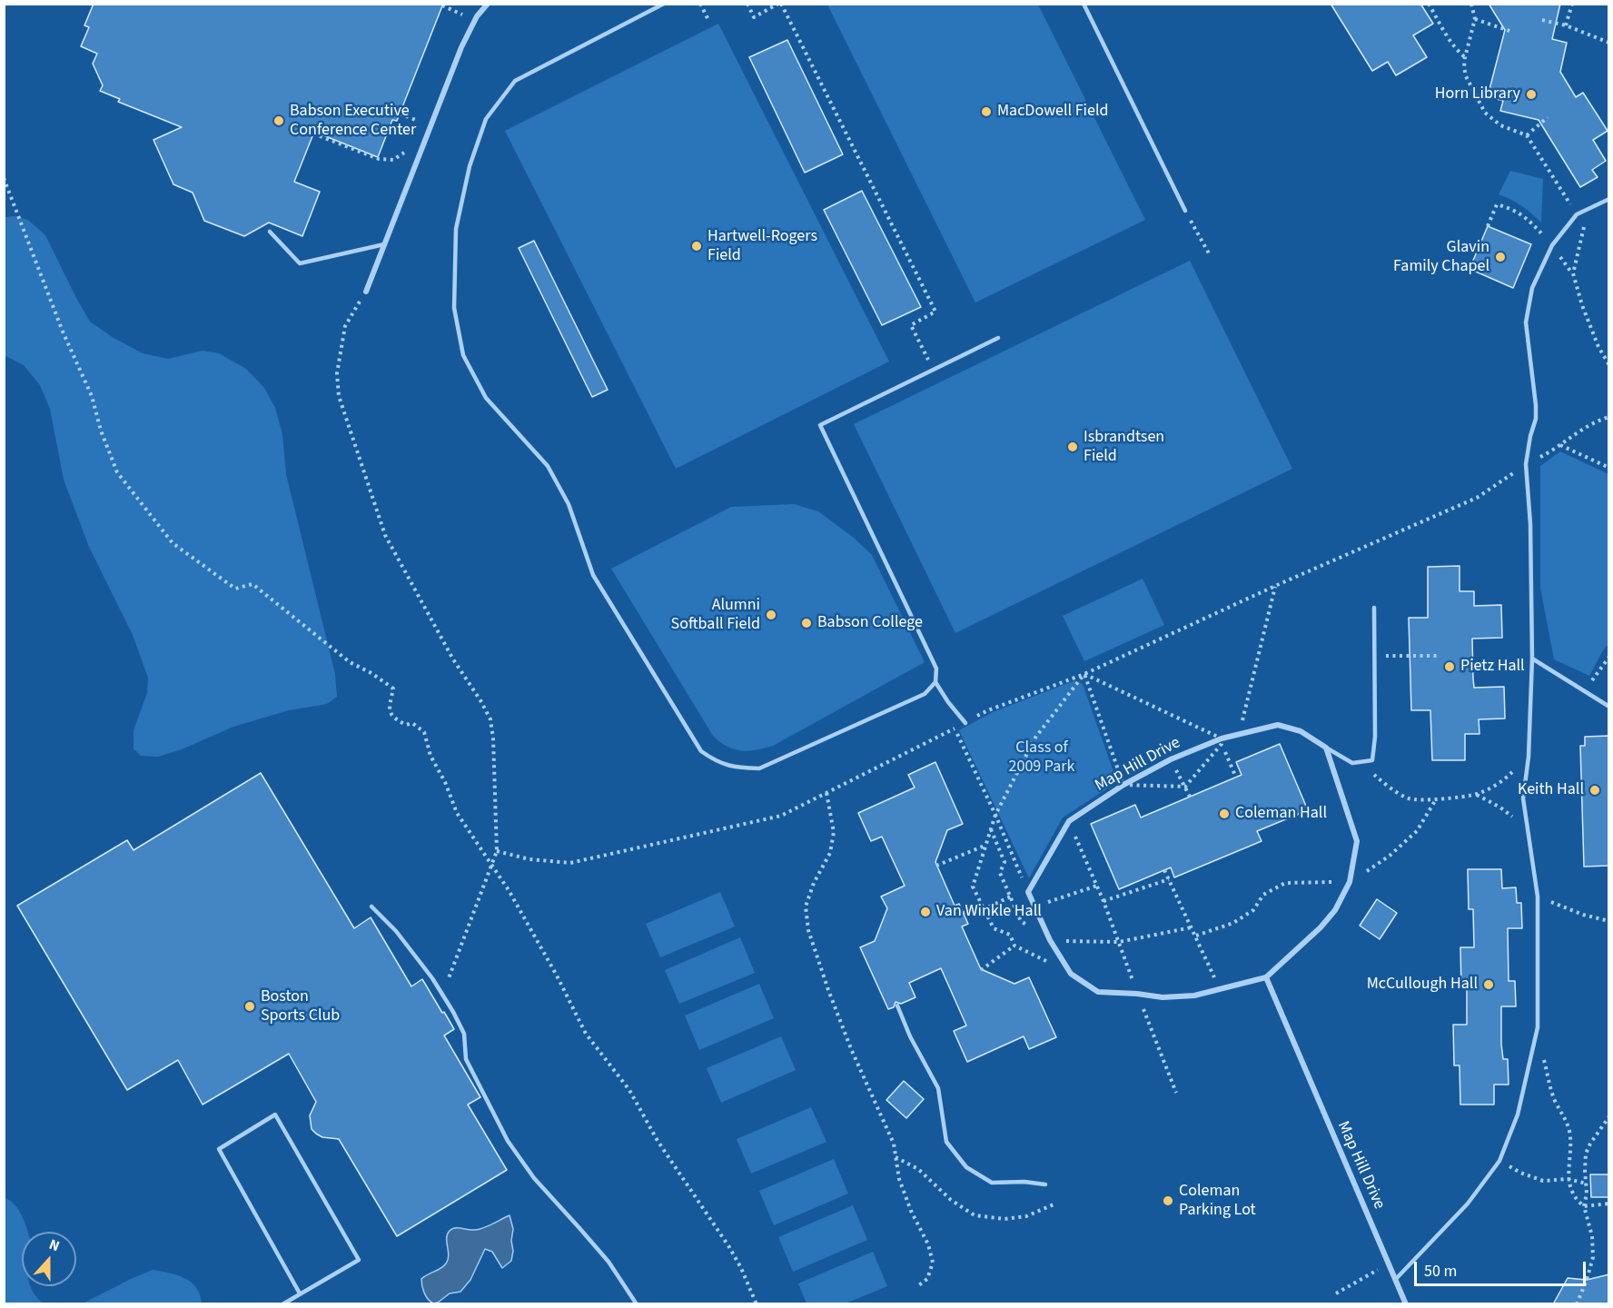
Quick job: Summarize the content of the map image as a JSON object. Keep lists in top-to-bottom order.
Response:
{
  "streets": {
    "street": ["Map Hill Drive"]
  },
  "parks": ["Class of 2009 Park"],
  "places": [
    "Horn Library",
    "MacDowell Field",
    "Babson Executive Conference Center",
    "Hartwell-Rogers Field",
    "Glavin Family Chapel",
    "Isbrandtsen Field",
    "Alumni Softball Field",
    "Babson College",
    "Pietz Hall",
    "Keith Hall",
    "Coleman Hall",
    "Van Winkle Hall",
    "McCullough Hall",
    "Boston Sports Club",
    "Coleman Parking Lot"
  ],
  "scale_bar": "50 m",
  "north": "top"
}
